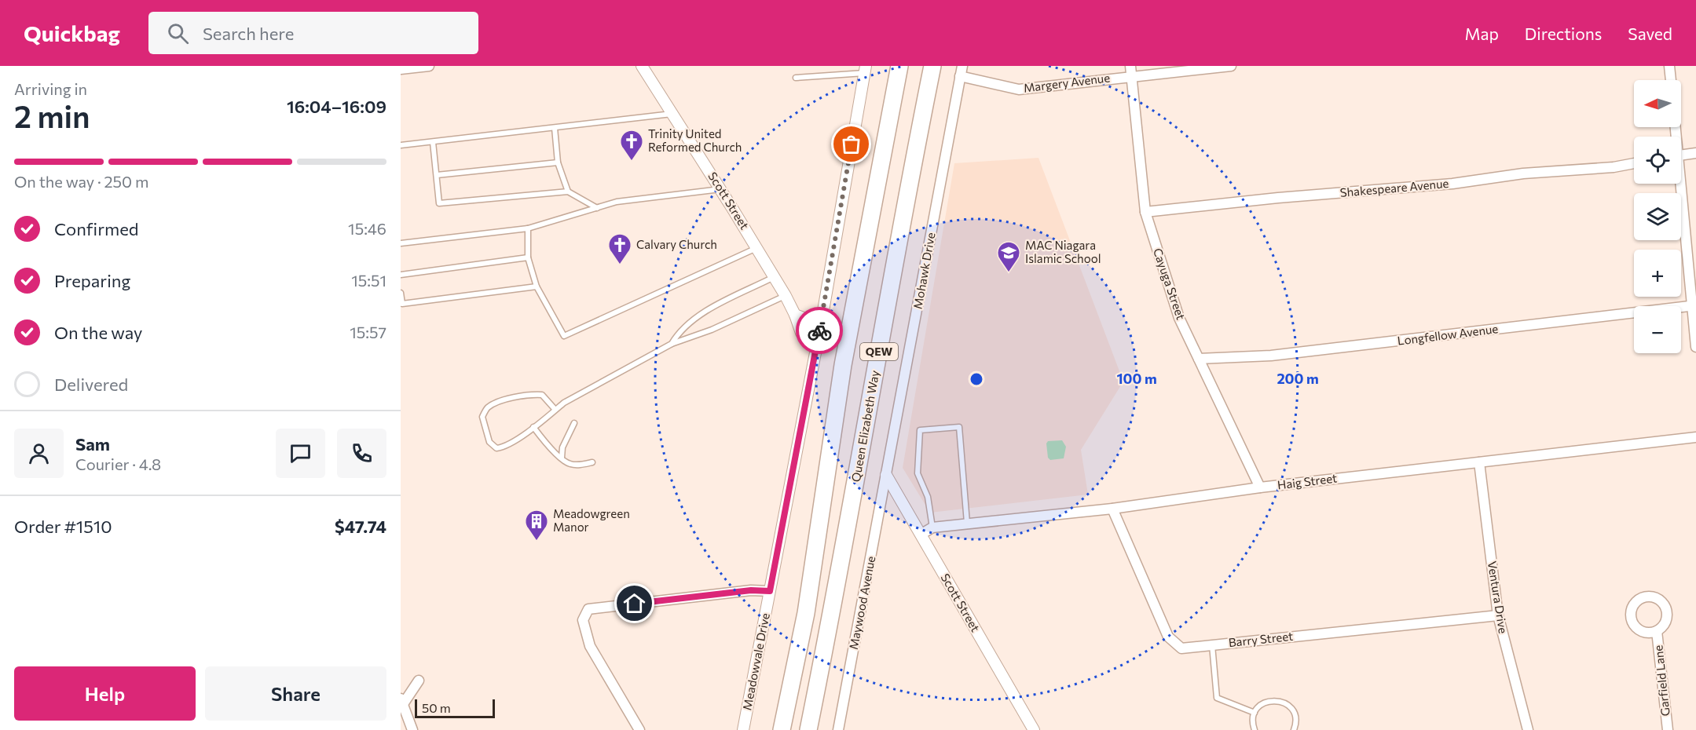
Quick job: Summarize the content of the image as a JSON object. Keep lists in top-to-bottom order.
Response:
{
  "streets": {
    "highway": ["QEW", "Queen Elizabeth Way"],
    "street": [
      "Margery Avenue",
      "Shakespeare Avenue",
      "Scott Street",
      "Mohawk Drive",
      "Cayuga Street",
      "Longfellow Avenue",
      "Haig Street",
      "Ventura Drive",
      "Maywood Avenue",
      "Barry Street",
      "Meadowvale Drive",
      "Garfield Lane"
    ]
  },
  "crossings": [
    ["Margery Avenue", "Mohawk Drive"],
    ["Margery Avenue", "Cayuga Street"],
    ["Shakespeare Avenue", "Cayuga Street"],
    ["Scott Street", "Mohawk Drive"],
    ["Scott Street", "Haig Street"],
    ["Scott Street", "Maywood Avenue"],
    ["Scott Street", "Meadowvale Drive"],
    ["Mohawk Drive", "Maywood Avenue"],
    ["Cayuga Street", "Longfellow Avenue"],
    ["Cayuga Street", "Haig Street"],
    ["Haig Street", "Ventura Drive"],
    ["Haig Street", "Barry Street"],
    ["Ventura Drive", "Barry Street"]
  ],
  "places": {
    "church": ["Trinity United Reformed Church", "Calvary Church"],
    "school or university": ["MAC Niagara Islamic School"],
    "building": ["Meadowgreen Manor"]
  },
  "scale_bar": "50 m",
  "north": "left",
  "page": {
    "header": "Quickbag",
    "search": "Search here",
    "nav": ["Map", "Directions", "Saved"],
    "heading": ["2 min", "Arriving in", "16:04–16:09"],
    "panel": [
      "Sam",
      "Courier · 4.8",
      "Order #1510",
      "$47.74"
    ],
    "map_buttons": ["+", "−"],
    "bar": "On the way · 250 m",
    "list": [
      ["Confirmed", "15:46"],
      ["Preparing", "15:51"],
      ["On the way", "15:57"],
      "Delivered"
    ],
    "buttons": ["Help", "Share"],
    "scale": "50 m"
  },
  "rings": ["100 m", "200 m"]
}
